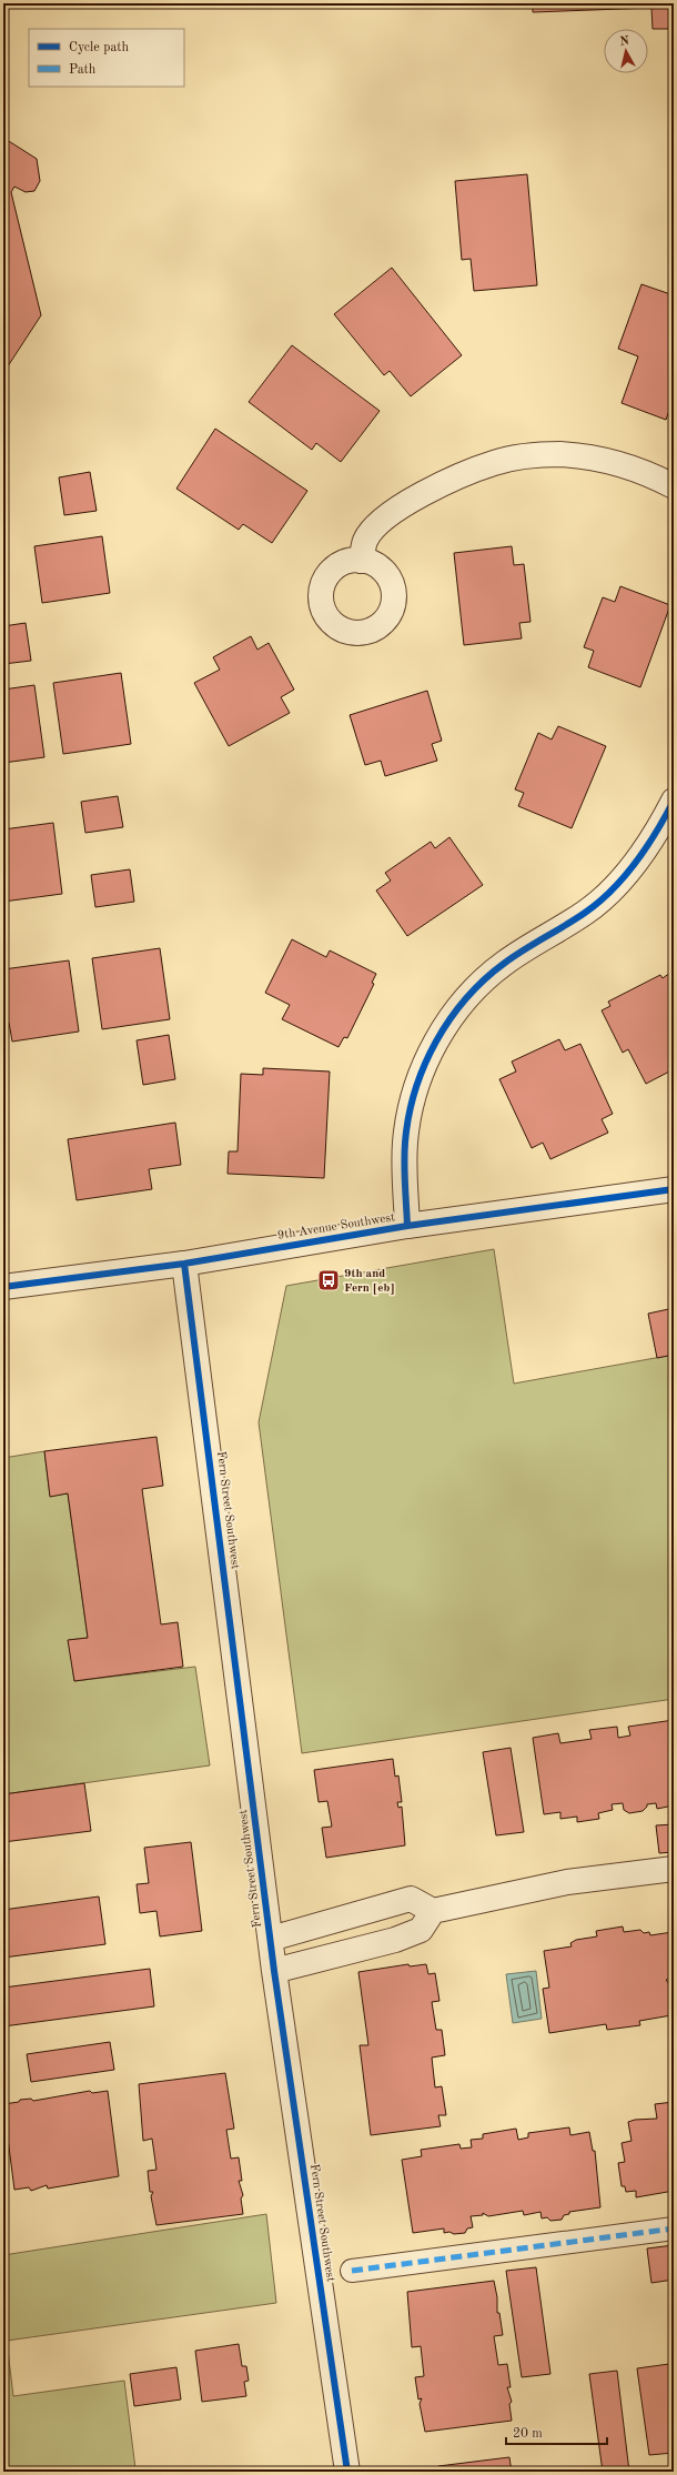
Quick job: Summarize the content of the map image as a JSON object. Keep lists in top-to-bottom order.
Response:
{
  "streets": {
    "street": ["9th Avenue Southwest", "Fern Street Southwest"]
  },
  "crossings": [
    ["9th Avenue Southwest", "Fern Street Southwest"]
  ],
  "places": {
    "bus stop": ["9th and Fern [eb]"]
  },
  "legend": ["Cycle path", "Path"],
  "scale_bar": "20 m",
  "north": "top"
}
